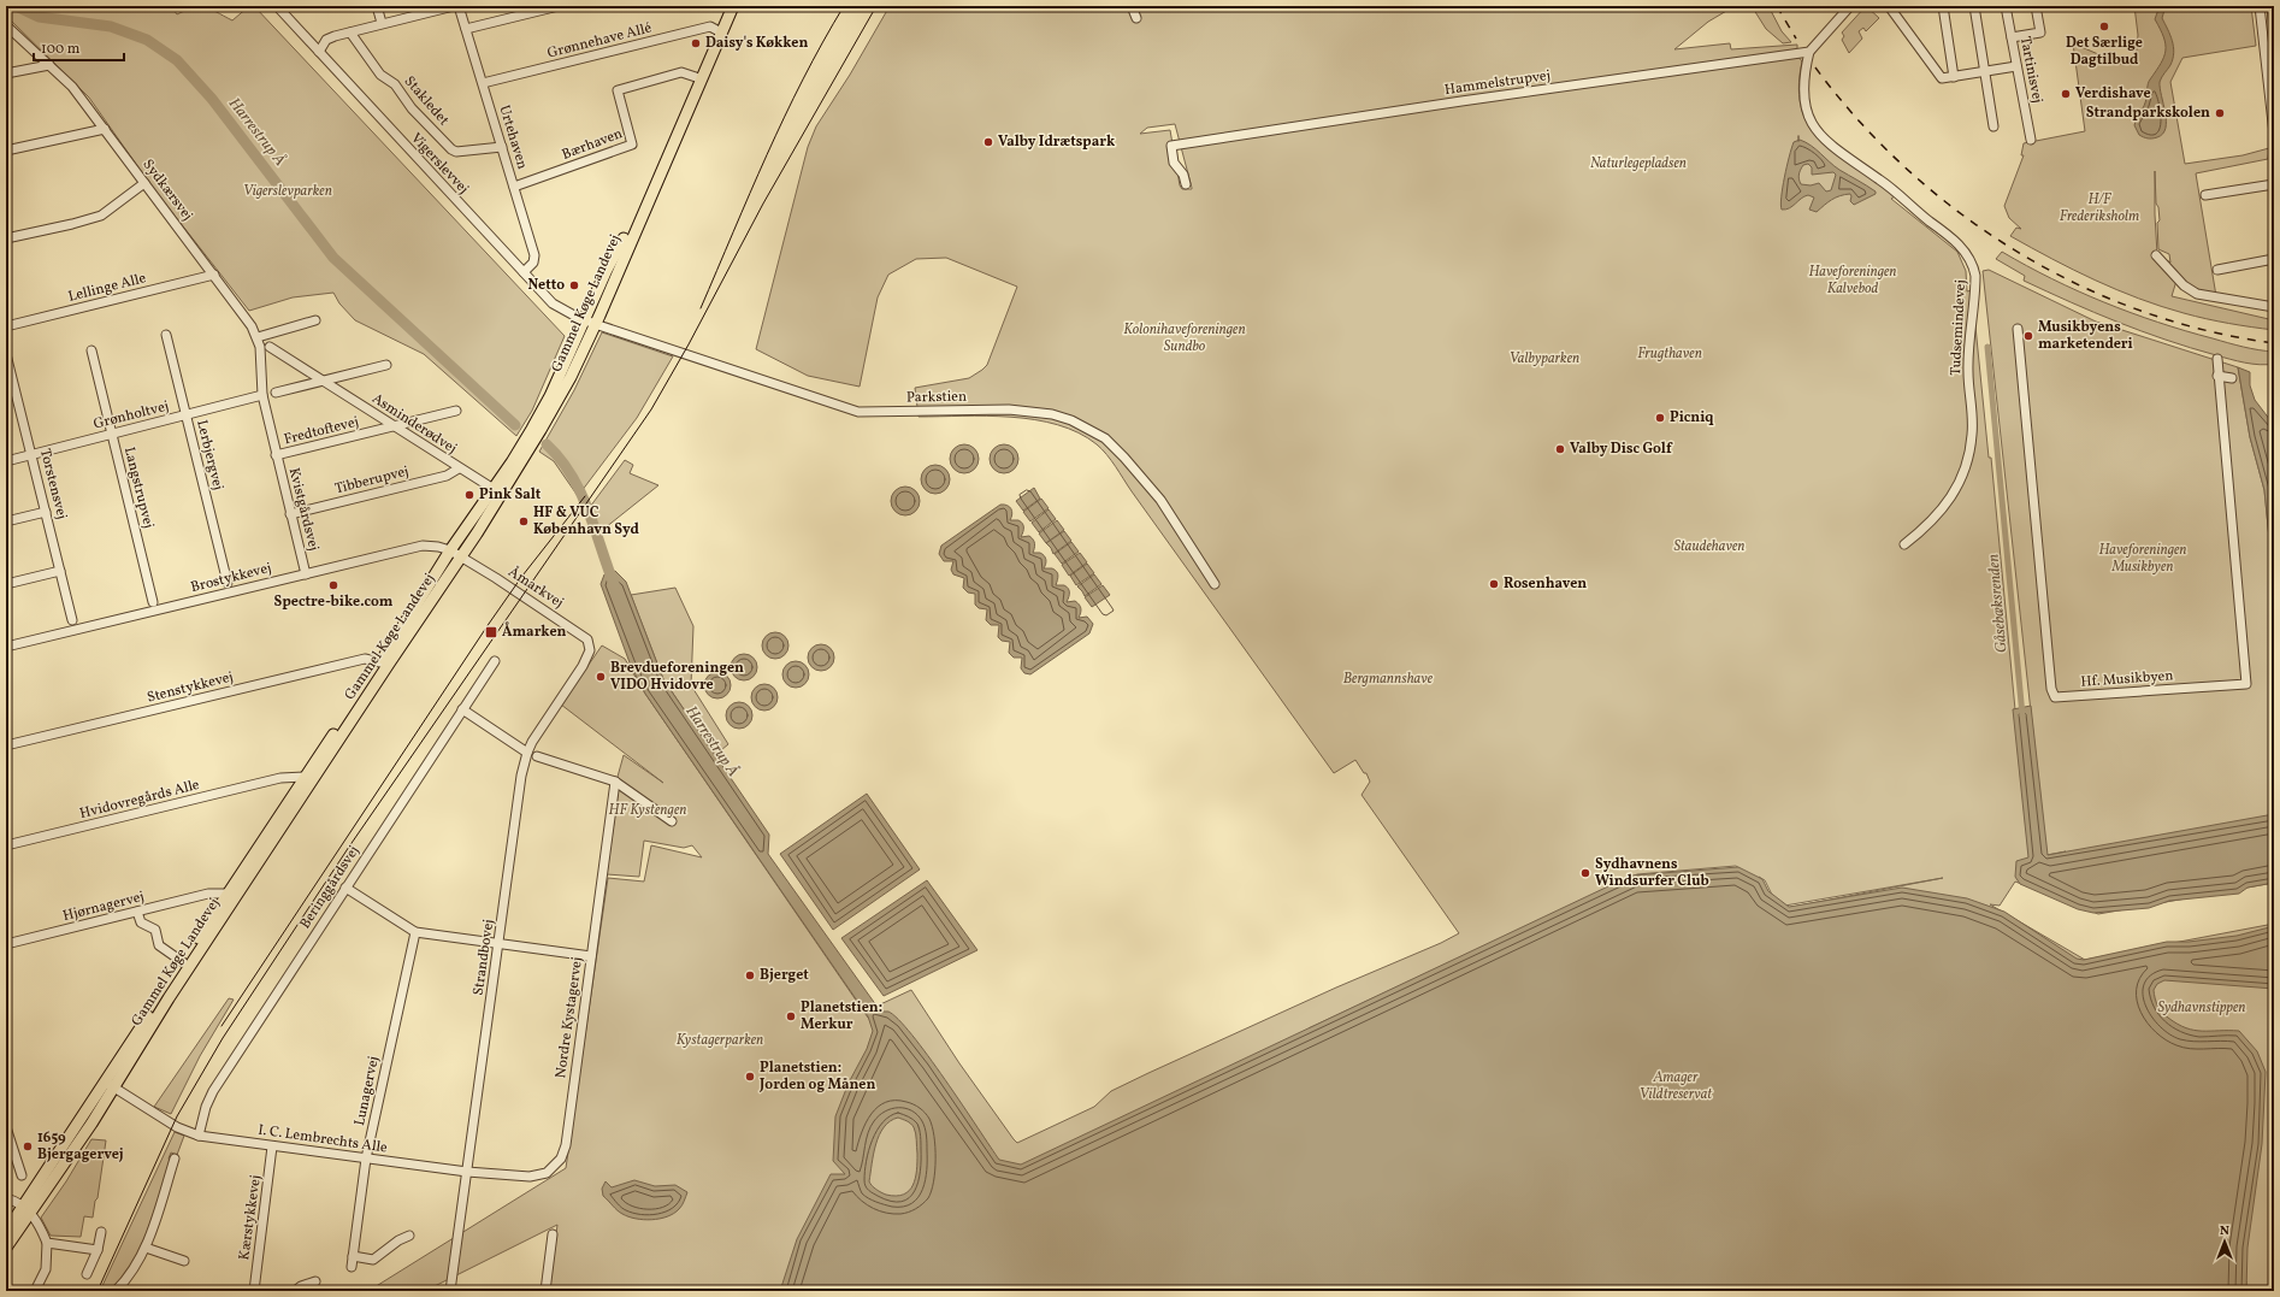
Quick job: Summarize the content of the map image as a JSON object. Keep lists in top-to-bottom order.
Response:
{
  "streets": {
    "main road": ["Gammel Køge Landevej"],
    "street": [
      "Grønnehave Allé",
      "Tartinisvej",
      "Hammelstrupvej",
      "Stakledet",
      "Urtehaven",
      "Bærhaven",
      "Vigerslevvej",
      "Sydkærsvej",
      "Lellinge Alle",
      "Tudsemindevej",
      "Parkstien",
      "Grønholtvej",
      "Asminderødvej",
      "Fredtoftevej",
      "Lerbjergvej",
      "Tibberupvej",
      "Torstensvej",
      "Langstrupvej",
      "Kvistgårdsvej",
      "Brostykkevej",
      "Åmarkvej",
      "Hf. Musikbyen",
      "Stenstykkevej",
      "Hvidovregårds Alle",
      "Beringgårdsvej",
      "Hjørnagervej",
      "Strandbovej",
      "Nordre Kystagervej",
      "Lunagervej",
      "I. C. Lembrechts Alle",
      "Kærstykkevej"
    ]
  },
  "crossings": [
    ["Grønnehave Allé", "Urtehaven"],
    ["Grønnehave Allé", "Gammel Køge Landevej"],
    ["Hammelstrupvej", "Tudsemindevej"],
    ["Stakledet", "Urtehaven"],
    ["Urtehaven", "Bærhaven"],
    ["Urtehaven", "Vigerslevvej"],
    ["Bærhaven", "Gammel Køge Landevej"],
    ["Vigerslevvej", "Gammel Køge Landevej"],
    ["Vigerslevvej", "Parkstien"],
    ["Sydkærsvej", "Lellinge Alle"],
    ["Sydkærsvej", "Grønholtvej"],
    ["Sydkærsvej", "Kvistgårdsvej"],
    ["Gammel Køge Landevej", "Parkstien"],
    ["Gammel Køge Landevej", "Asminderødvej"],
    ["Gammel Køge Landevej", "Brostykkevej"],
    ["Gammel Køge Landevej", "Åmarkvej"],
    ["Gammel Køge Landevej", "Stenstykkevej"],
    ["Gammel Køge Landevej", "Hvidovregårds Alle"],
    ["Gammel Køge Landevej", "Hjørnagervej"],
    ["Gammel Køge Landevej", "I. C. Lembrechts Alle"],
    ["Grønholtvej", "Lerbjergvej"],
    ["Grønholtvej", "Torstensvej"],
    ["Grønholtvej", "Langstrupvej"],
    ["Grønholtvej", "Kvistgårdsvej"],
    ["Asminderødvej", "Fredtoftevej"],
    ["Asminderødvej", "Tibberupvej"],
    ["Fredtoftevej", "Kvistgårdsvej"],
    ["Tibberupvej", "Kvistgårdsvej"],
    ["Kvistgårdsvej", "Brostykkevej"],
    ["Brostykkevej", "Åmarkvej"],
    ["Åmarkvej", "Strandbovej"],
    ["Beringgårdsvej", "I. C. Lembrechts Alle"],
    ["Strandbovej", "Nordre Kystagervej"],
    ["Strandbovej", "I. C. Lembrechts Alle"],
    ["Nordre Kystagervej", "I. C. Lembrechts Alle"],
    ["Lunagervej", "I. C. Lembrechts Alle"],
    ["I. C. Lembrechts Alle", "Kærstykkevej"]
  ],
  "water": ["Harrestrup Å", "Gåsebæksrenden"],
  "parks": [
    "Naturlegepladsen",
    "Vigerslevparken",
    "H/F Frederiksholm",
    "Haveforeningen Kalvebod",
    "Kolonihaveforeningen Sundbo",
    "Frugthaven",
    "Valbyparken",
    "Staudehaven",
    "Haveforeningen Musikbyen",
    "Bergmannshave",
    "HF Kystengen",
    "Sydhavnstippen",
    "Kystagerparken",
    "Amager Vildtreservat"
  ],
  "places": {
    "other": [
      "Det Særlige Dagtilbud",
      "Daisy's Køkken",
      "Verdishave",
      "Strandparkskolen",
      "Valby Idrætspark",
      "Netto",
      "Musikbyens marketenderi",
      "Picniq",
      "Valby Disc Golf",
      "Pink Salt",
      "HF & VUC København Syd",
      "Rosenhaven",
      "Spectre-bike.com",
      "Brevdueforeningen VIDO Hvidovre",
      "Sydhavnens Windsurfer Club",
      "Bjerget",
      "Planetstien: Merkur",
      "Planetstien: Jorden og Månen",
      "1659 Bjergagervej"
    ],
    "transit": ["Åmarken"]
  },
  "scale_bar": "100 m",
  "north": "top"
}
